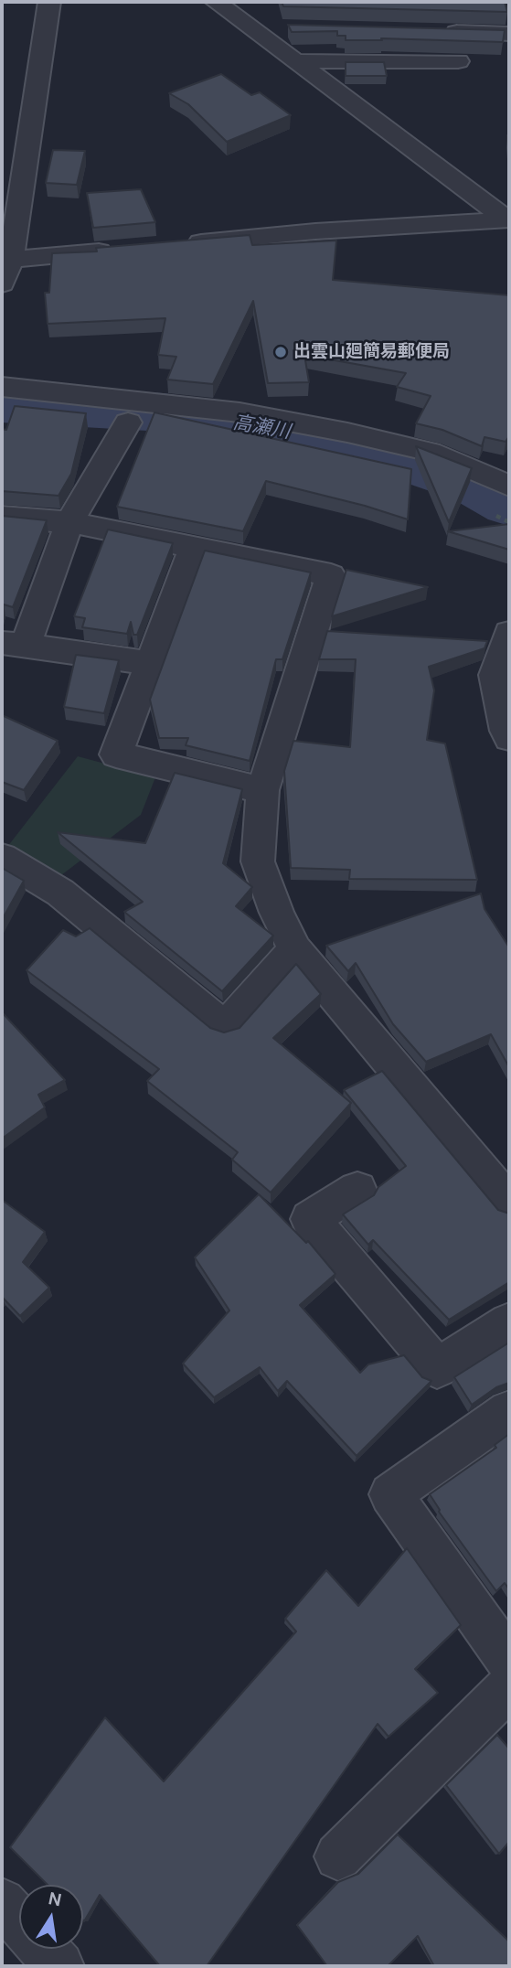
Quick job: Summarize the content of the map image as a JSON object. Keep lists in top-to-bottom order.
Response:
{
  "water": ["高瀬川"],
  "places": ["出雲山廻簡易郵便局"],
  "north": "top"
}
